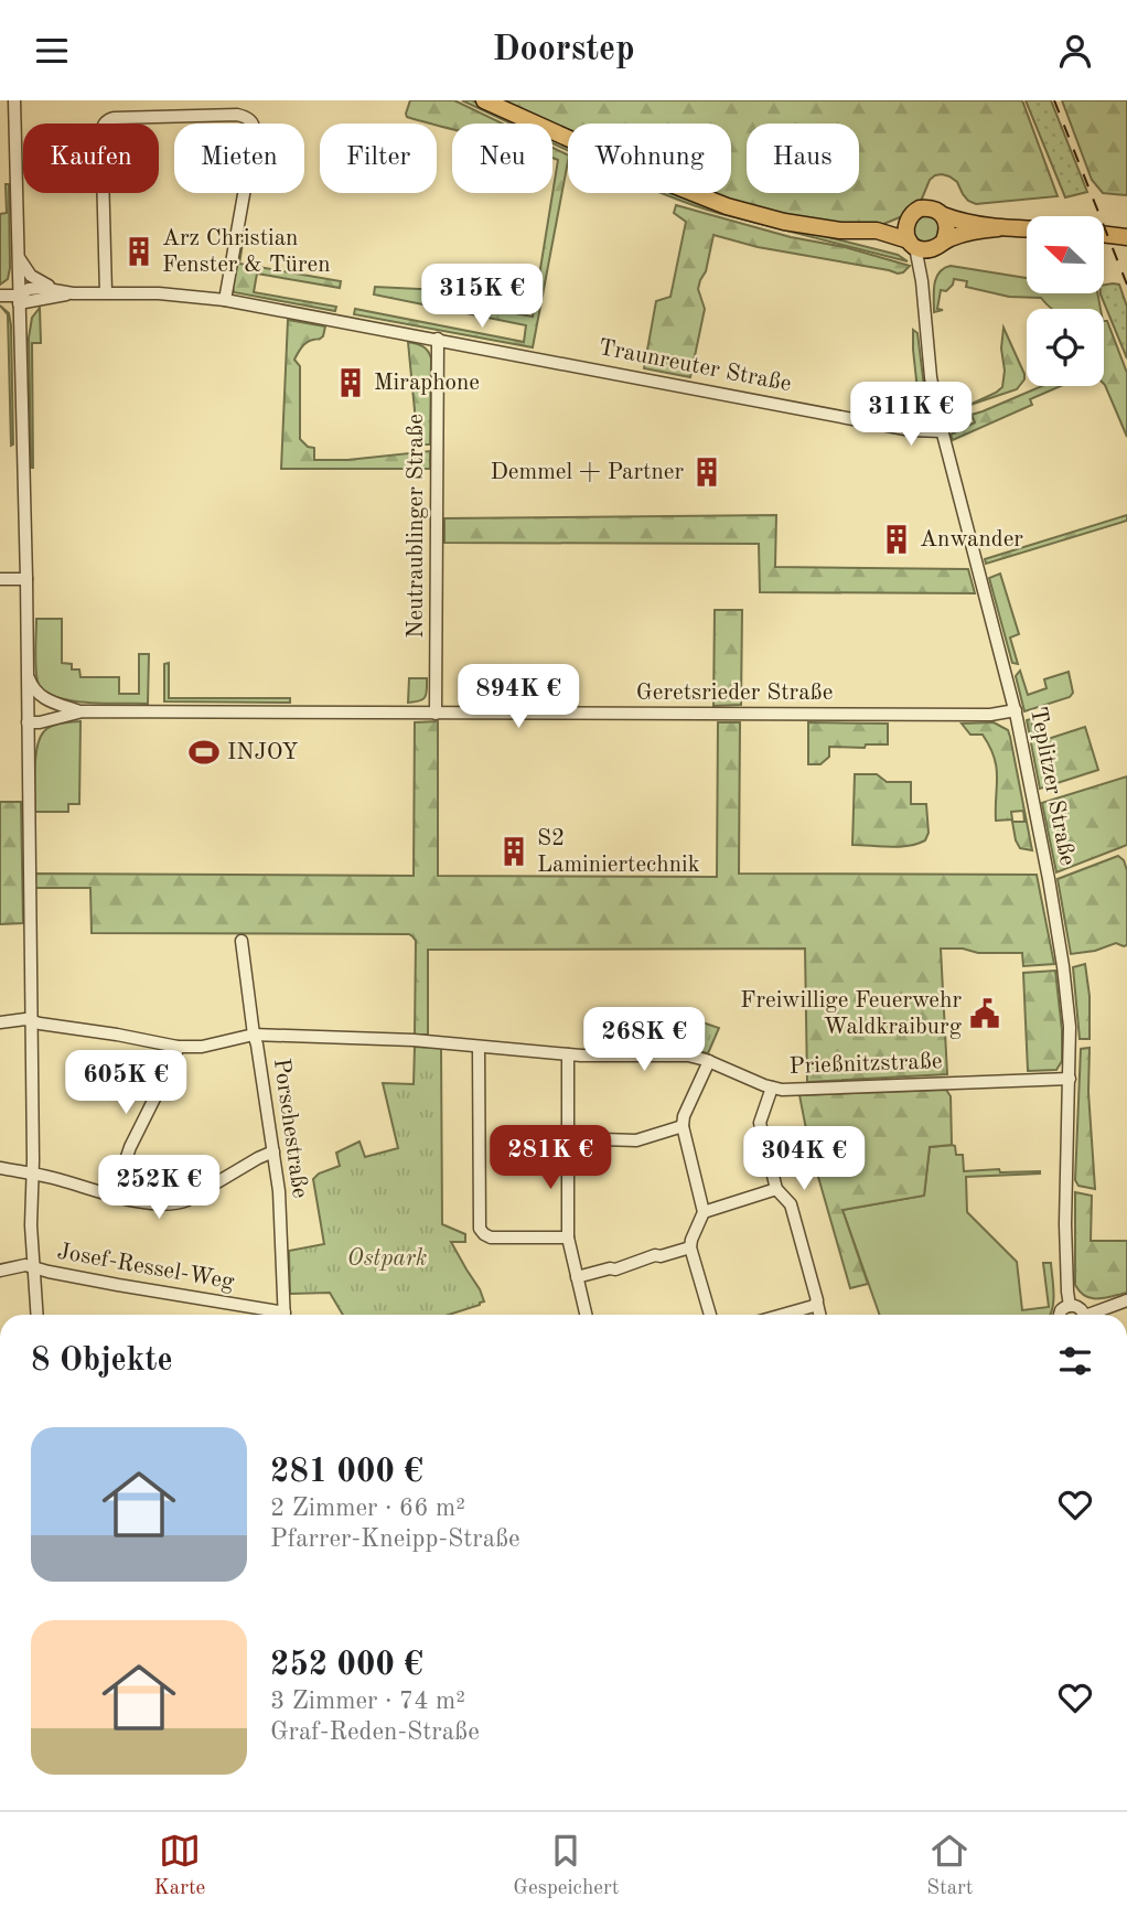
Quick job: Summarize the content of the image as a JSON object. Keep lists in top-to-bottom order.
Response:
{
  "streets": {
    "street": [
      "Traunreuter Straße",
      "Neutraublinger Straße",
      "Geretsrieder Straße",
      "Teplitzer Straße",
      "Prießnitzstraße",
      "Porschestraße",
      "Josef-Ressel-Weg"
    ]
  },
  "crossings": [
    ["Traunreuter Straße", "Neutraublinger Straße"],
    ["Traunreuter Straße", "Teplitzer Straße"],
    ["Neutraublinger Straße", "Geretsrieder Straße"],
    ["Geretsrieder Straße", "Teplitzer Straße"],
    ["Teplitzer Straße", "Prießnitzstraße"],
    ["Prießnitzstraße", "Porschestraße"]
  ],
  "parks": ["Ostpark"],
  "places": {
    "building": [
      "Arz Christian Fenster & Türen",
      "Miraphone",
      "Demmel + Partner",
      "Anwander",
      "S2 Laminiertechnik"
    ],
    "sports": ["INJOY"],
    "public building": ["Freiwillige Feuerwehr Waldkraiburg"]
  },
  "north": "top left",
  "page": {
    "header": "Doorstep",
    "chip": [
      "Kaufen",
      "Mieten",
      "Filter",
      "Neu",
      "Wohnung",
      "Haus"
    ],
    "price": [
      "315K €",
      "311K €",
      "894K €",
      "268K €",
      "605K €",
      "281K €",
      "304K €",
      "252K €"
    ],
    "heading": "8 Objekte",
    "list": [
      {
        "name": "281 000 €",
        "note": "2 Zimmer · 66 m² · Pfarrer-Kneipp-Straße"
      },
      {
        "name": "252 000 €",
        "note": "3 Zimmer · 74 m² · Graf-Reden-Straße"
      }
    ],
    "tabs": ["Karte", "Gespeichert", "Start"]
  }
}
